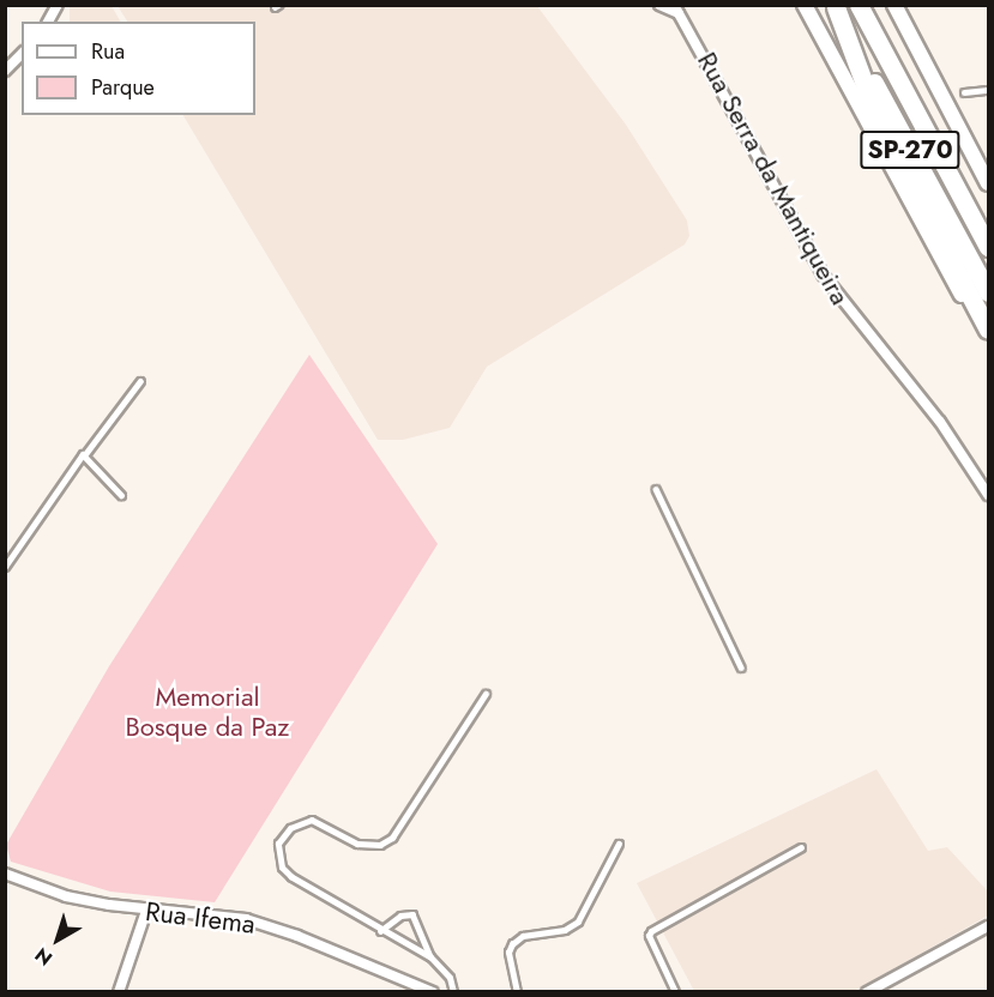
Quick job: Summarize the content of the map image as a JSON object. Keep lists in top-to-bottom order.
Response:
{
  "streets": {
    "highway": ["SP-270"],
    "street": ["Rua Serra da Mantiqueira", "Rua Ifema"]
  },
  "parks": ["Memorial Bosque da Paz"],
  "legend": ["Rua", "Parque"],
  "north": "bottom left"
}
